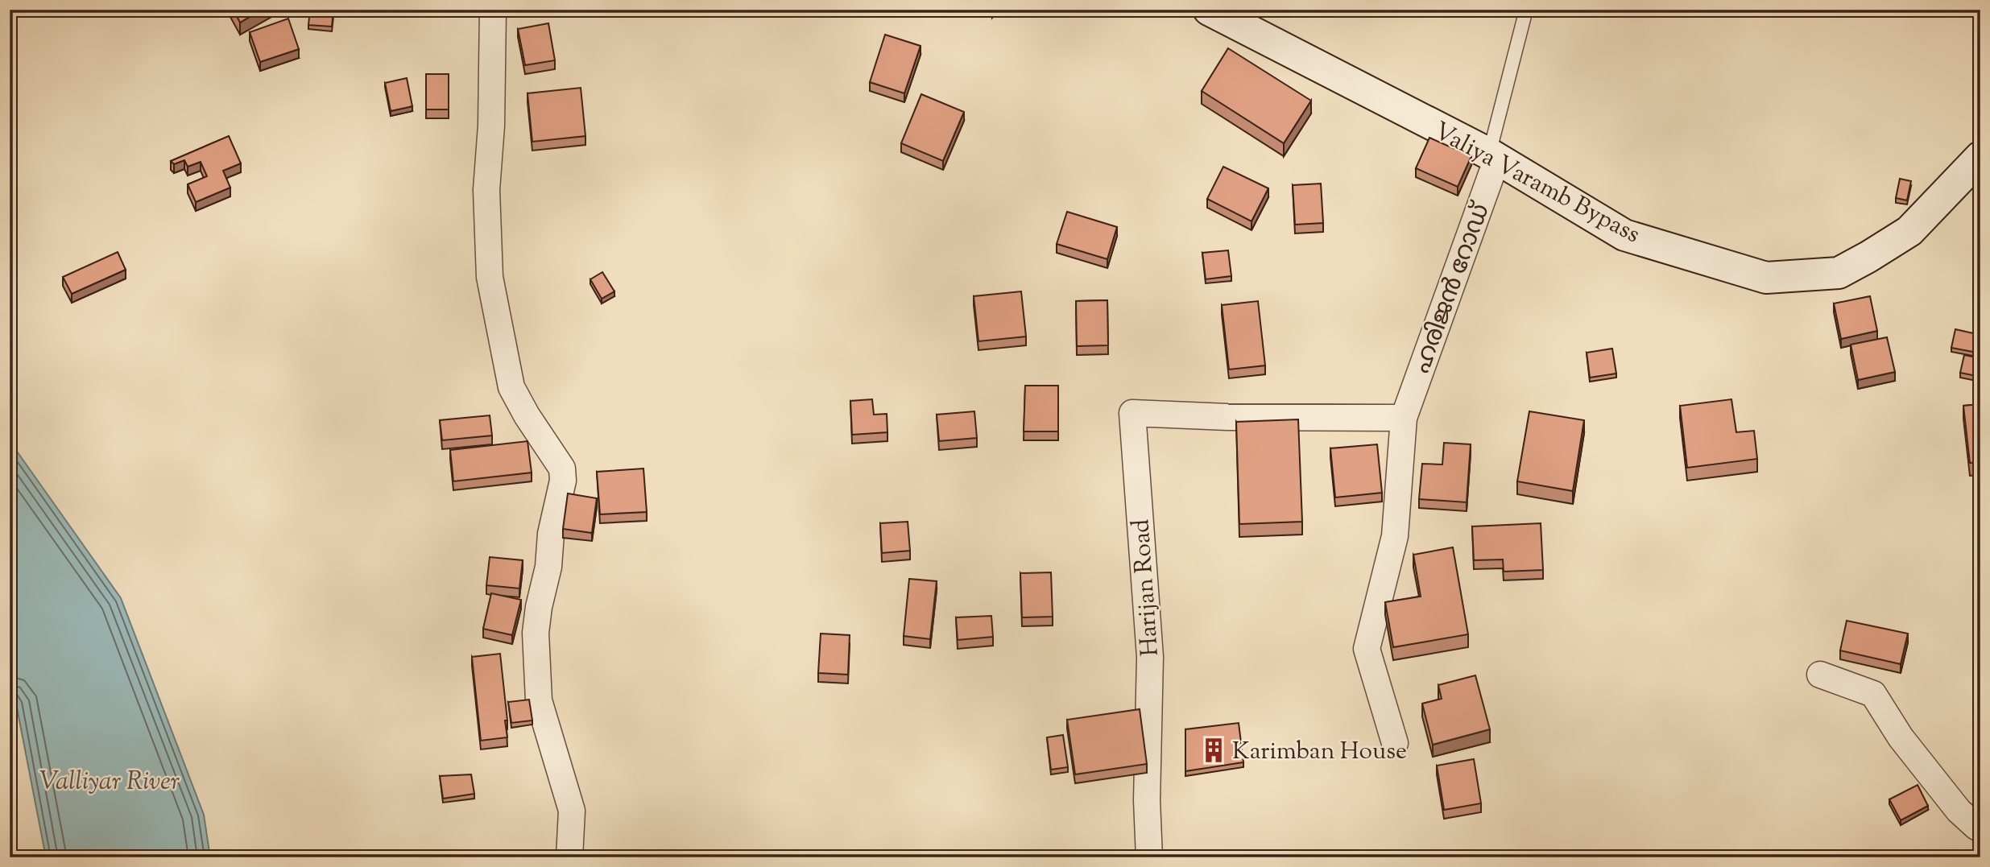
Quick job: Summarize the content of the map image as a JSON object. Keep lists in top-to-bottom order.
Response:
{
  "streets": {
    "street": ["Valiya Varamb Bypass", "ഹരിജൻ റോഡ്", "Harijan Road"]
  },
  "crossings": [
    ["Valiya Varamb Bypass", "ഹരിജൻ റോഡ്"],
    ["ഹരിജൻ റോഡ്", "Harijan Road"]
  ],
  "water": ["Valliyar River"],
  "places": {
    "building": ["Karimban House"]
  }
}
